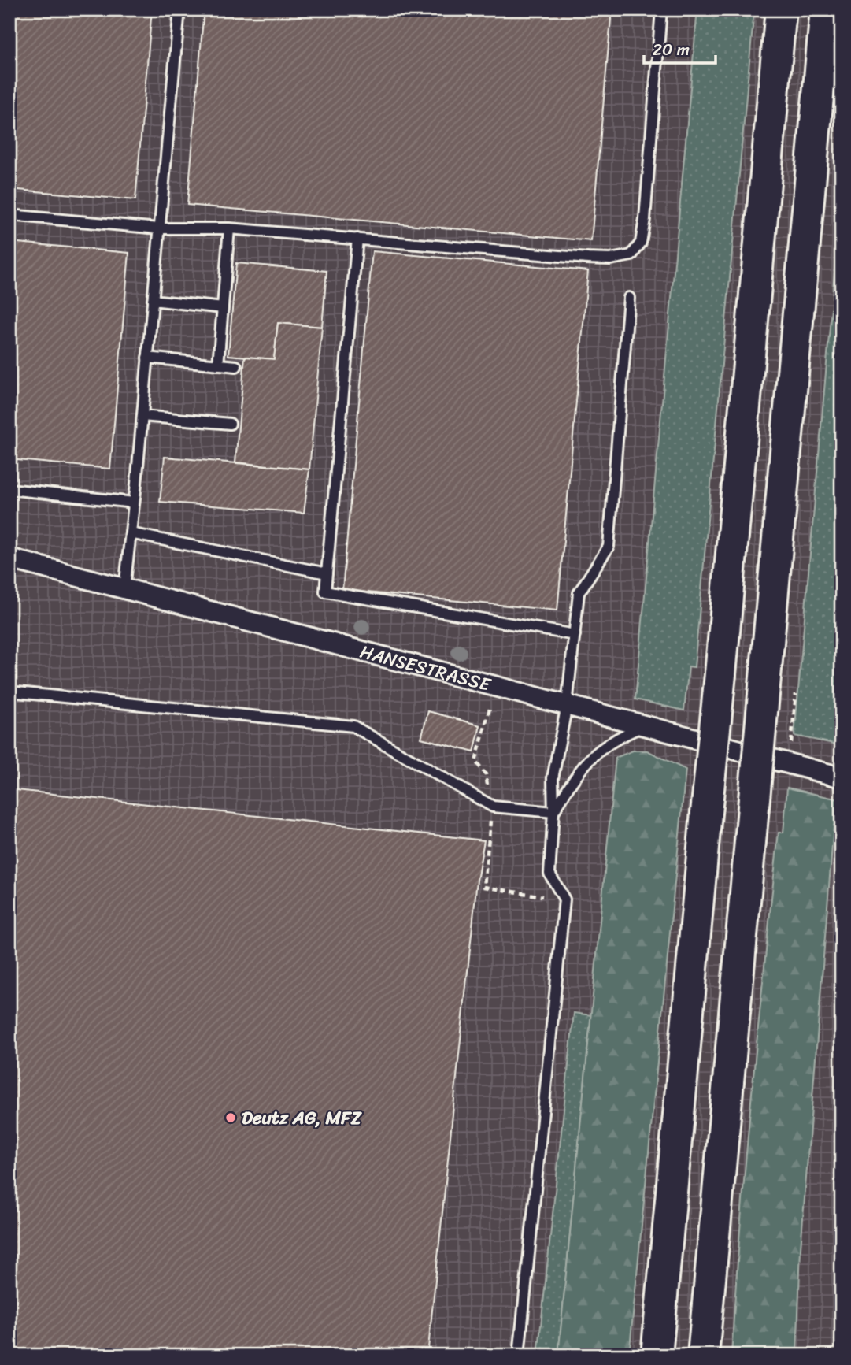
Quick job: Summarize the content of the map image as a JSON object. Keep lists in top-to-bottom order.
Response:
{
  "streets": {
    "street": ["HANSESTRASSE"]
  },
  "places": ["Deutz AG, MFZ"],
  "scale_bar": "20 m"
}
